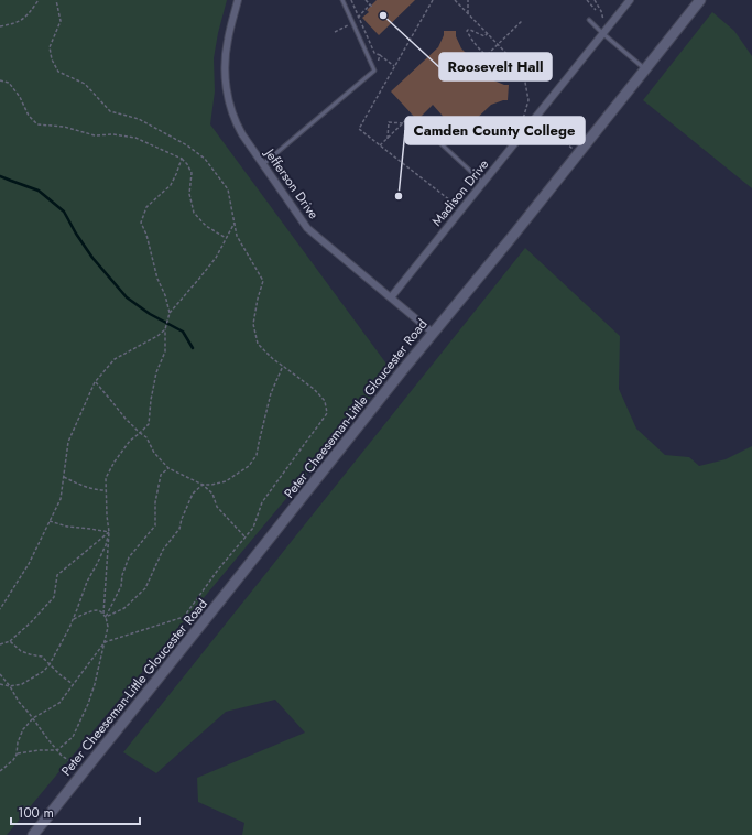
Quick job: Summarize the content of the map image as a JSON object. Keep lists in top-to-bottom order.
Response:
{
  "streets": {
    "street": ["Jefferson Drive", "Madison Drive", "Peter Cheeseman-Little Gloucester Road"]
  },
  "crossings": [
    ["Jefferson Drive", "Madison Drive"],
    ["Jefferson Drive", "Peter Cheeseman-Little Gloucester Road"]
  ],
  "places": ["Roosevelt Hall", "Camden County College"],
  "scale_bar": "100 m"
}
